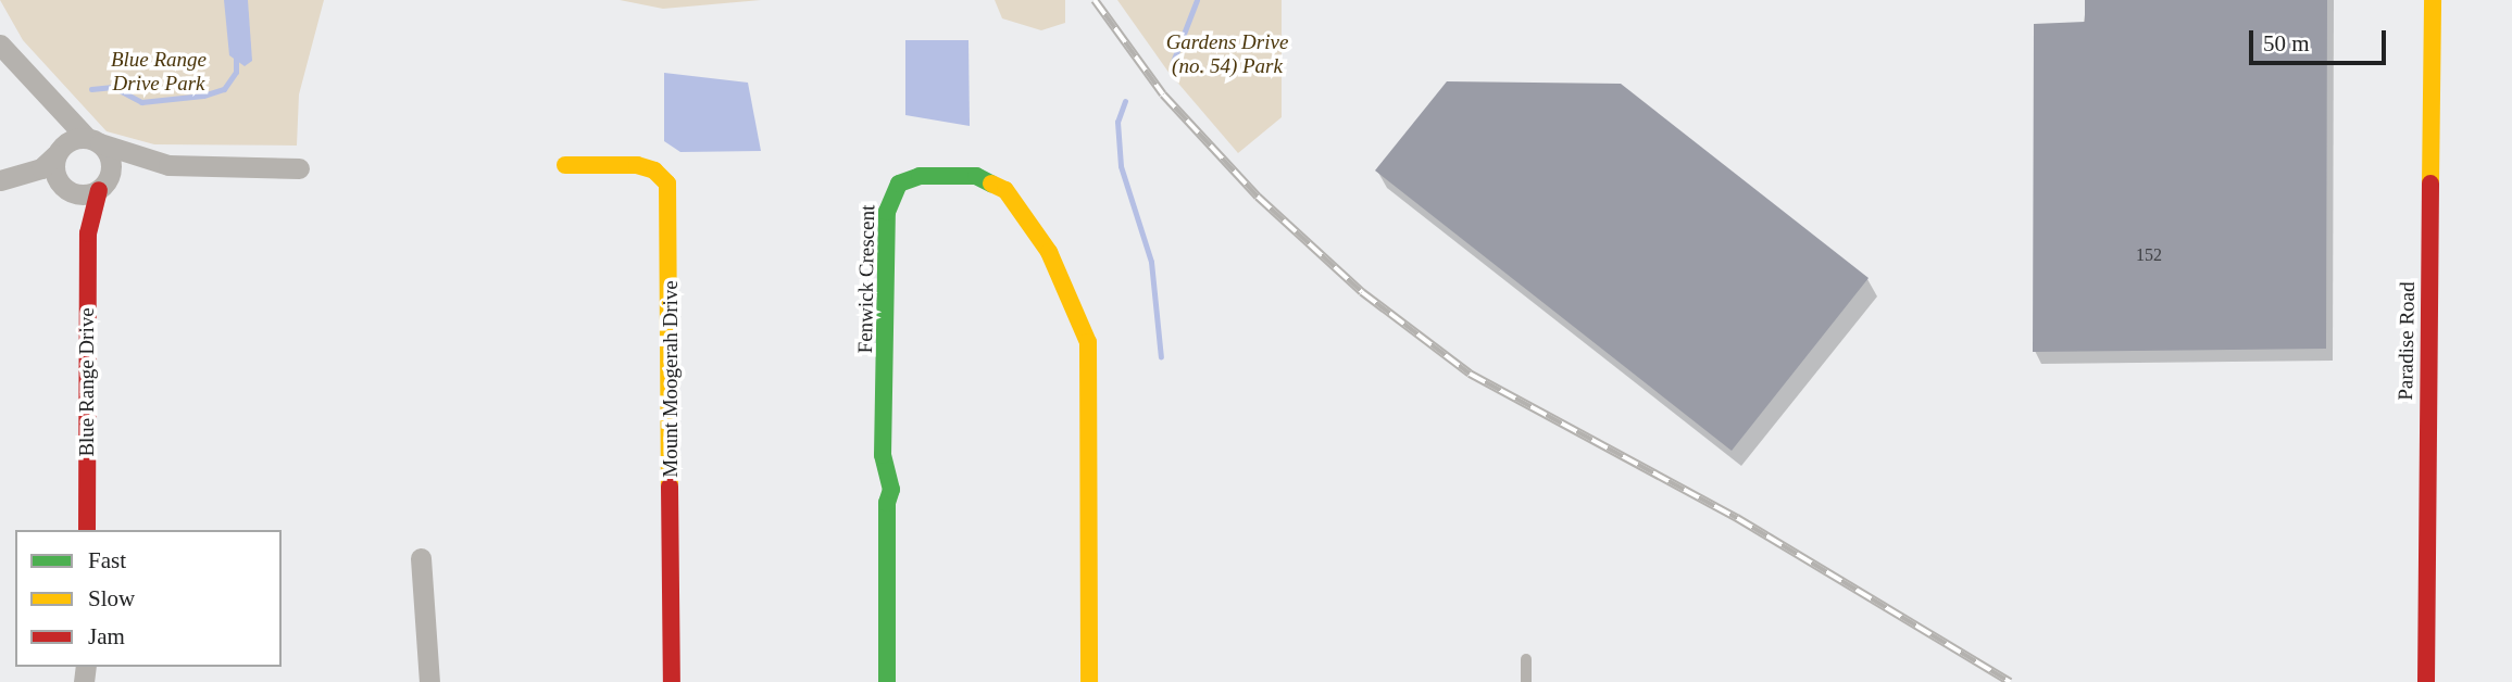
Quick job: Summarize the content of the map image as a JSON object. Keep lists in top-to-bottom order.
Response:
{
  "streets": {
    "street": [
      "Fenwick Crescent",
      "Paradise Road",
      "Mount Moogerah Drive",
      "Blue Range Drive"
    ]
  },
  "parks": ["Gardens Drive (no. 54) Park", "Blue Range Drive Park"],
  "house_numbers": ["152"],
  "legend": ["Fast", "Slow", "Jam"],
  "scale_bar": "50 m"
}
